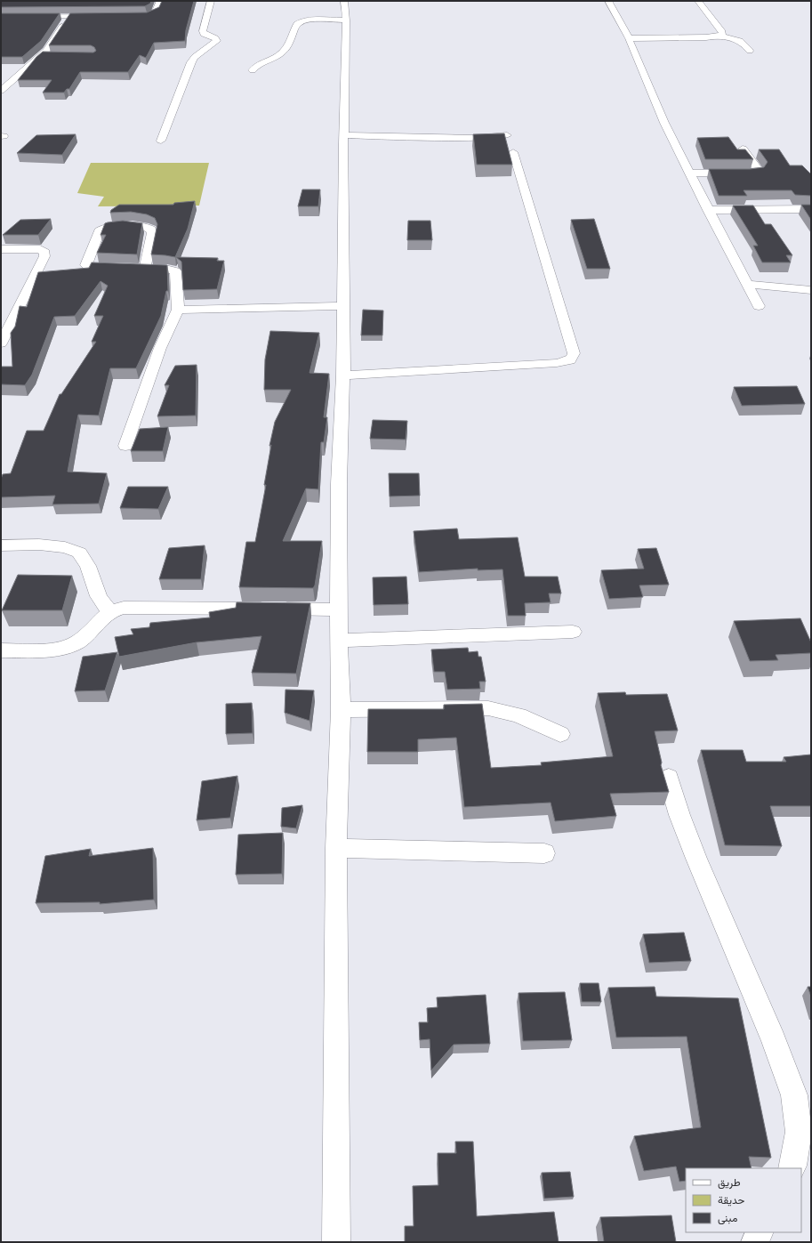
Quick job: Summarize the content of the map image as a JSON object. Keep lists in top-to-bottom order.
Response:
{
  "legend": ["طريق", "حديقة", "مبنى"]
}
